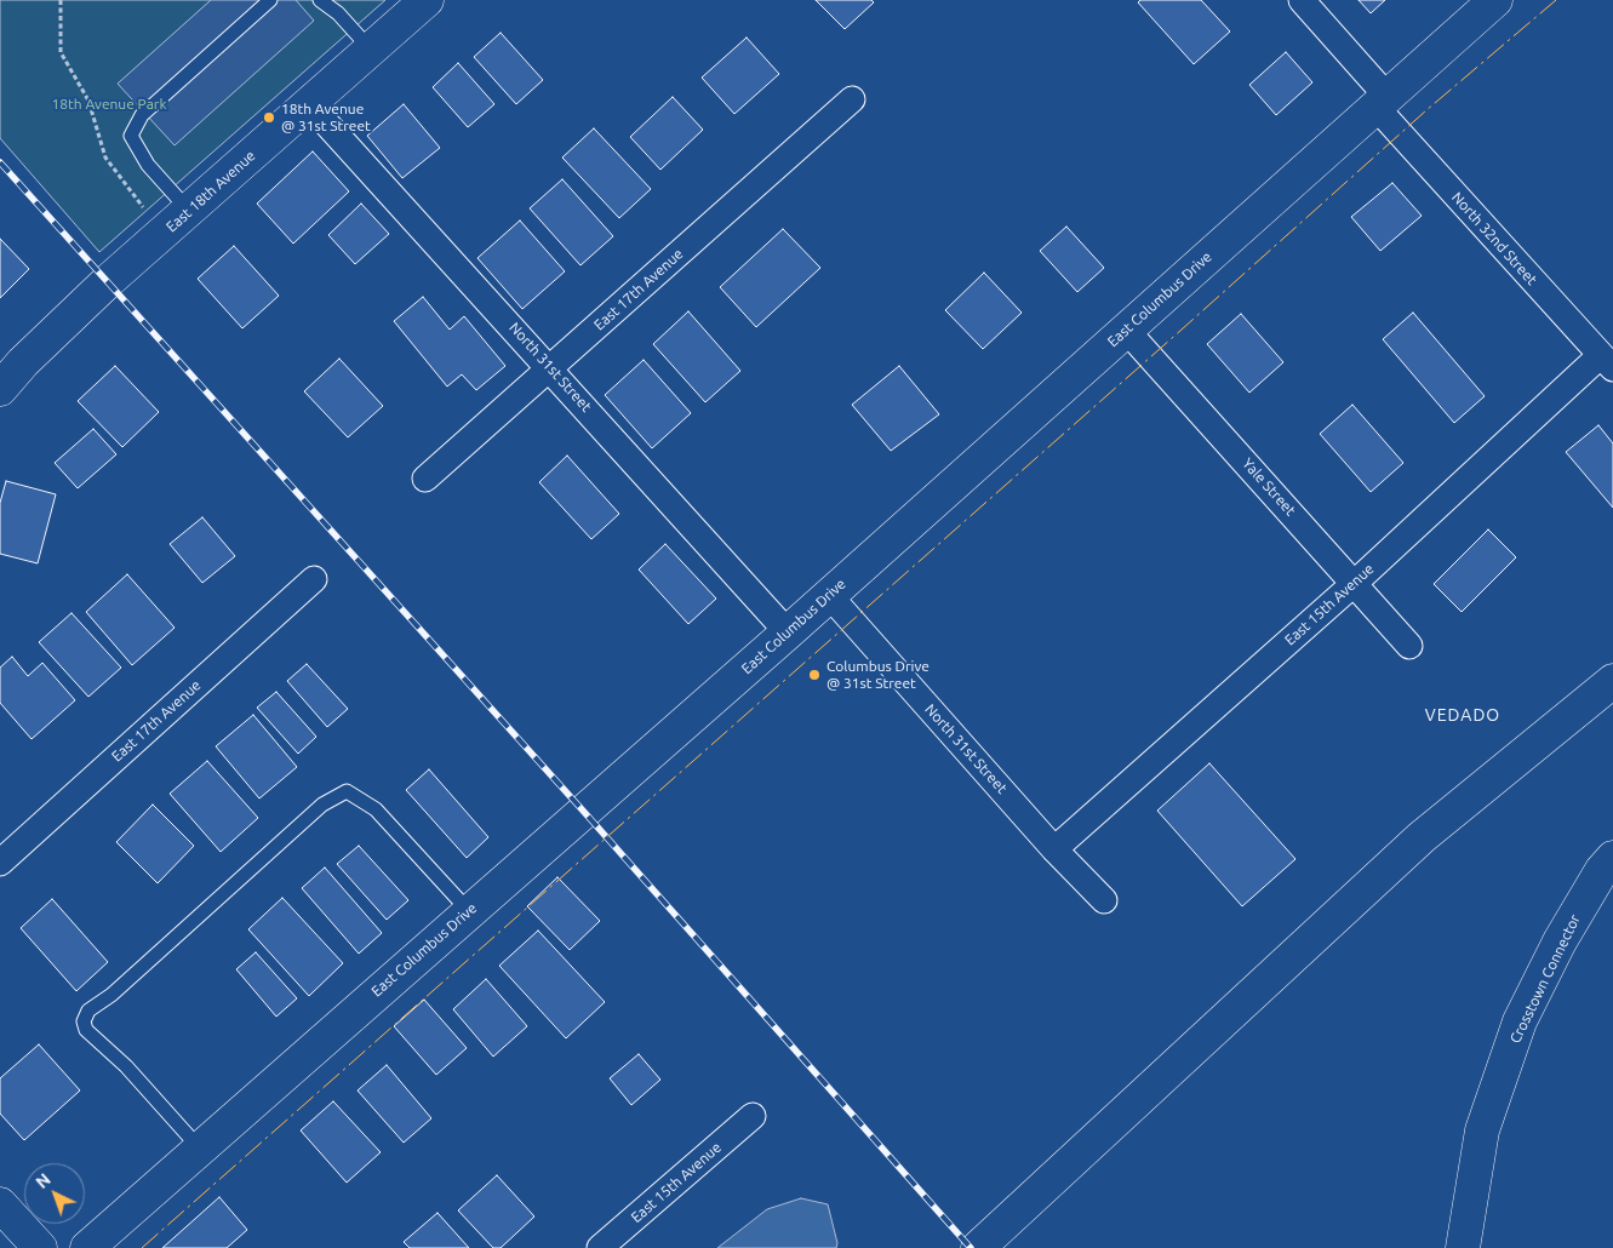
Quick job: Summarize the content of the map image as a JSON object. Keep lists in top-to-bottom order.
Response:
{
  "streets": {
    "main road": ["East 18th Avenue", "East Columbus Drive", "Crosstown Connector"],
    "street": [
      "North 32nd Street",
      "East 17th Avenue",
      "North 31st Street",
      "Yale Street",
      "East 15th Avenue"
    ]
  },
  "crossings": [
    ["East 18th Avenue", "North 31st Street"],
    ["North 32nd Street", "East Columbus Drive"],
    ["North 32nd Street", "East 15th Avenue"],
    ["East 17th Avenue", "North 31st Street"],
    ["East Columbus Drive", "North 31st Street"],
    ["East Columbus Drive", "Yale Street"],
    ["North 31st Street", "East 15th Avenue"],
    ["Yale Street", "East 15th Avenue"]
  ],
  "districts": ["VEDADO"],
  "parks": ["18th Avenue Park"],
  "places": ["18th Avenue @ 31st Street", "Columbus Drive @ 31st Street"],
  "north": "top left"
}
